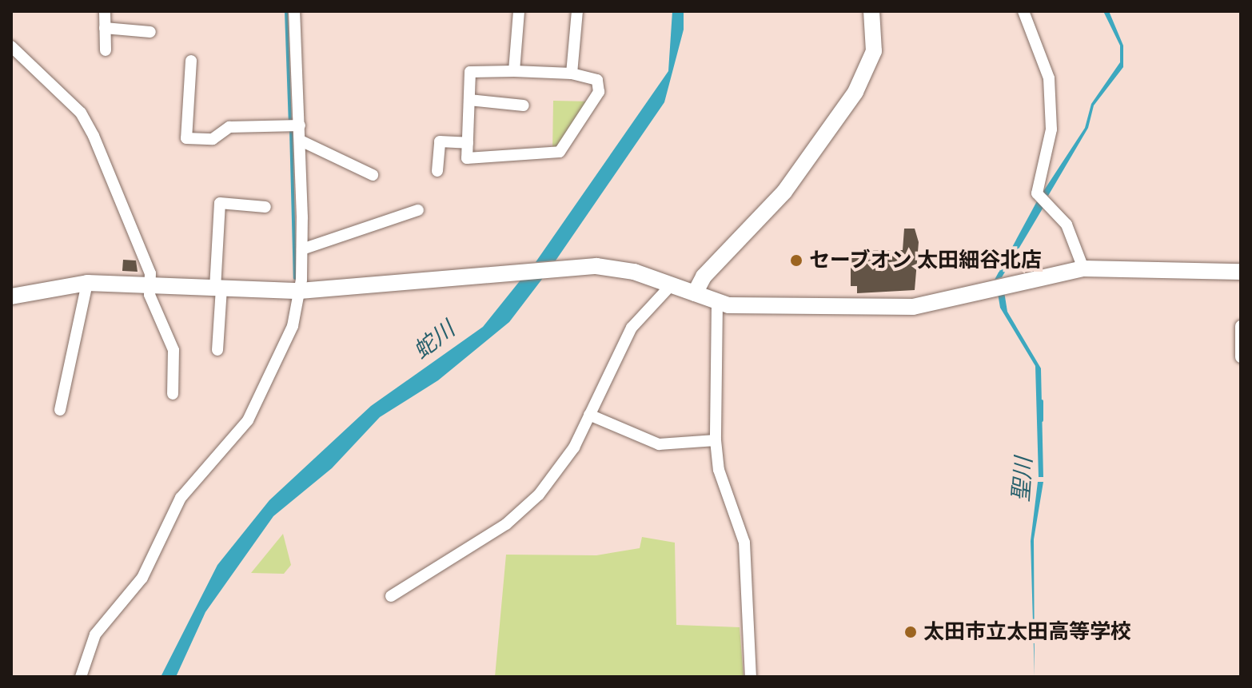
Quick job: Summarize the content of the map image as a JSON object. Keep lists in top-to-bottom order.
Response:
{
  "water": ["蛇川", "聖川"],
  "places": ["セーブオン 太田細谷北店", "太田市立太田高等学校"]
}
